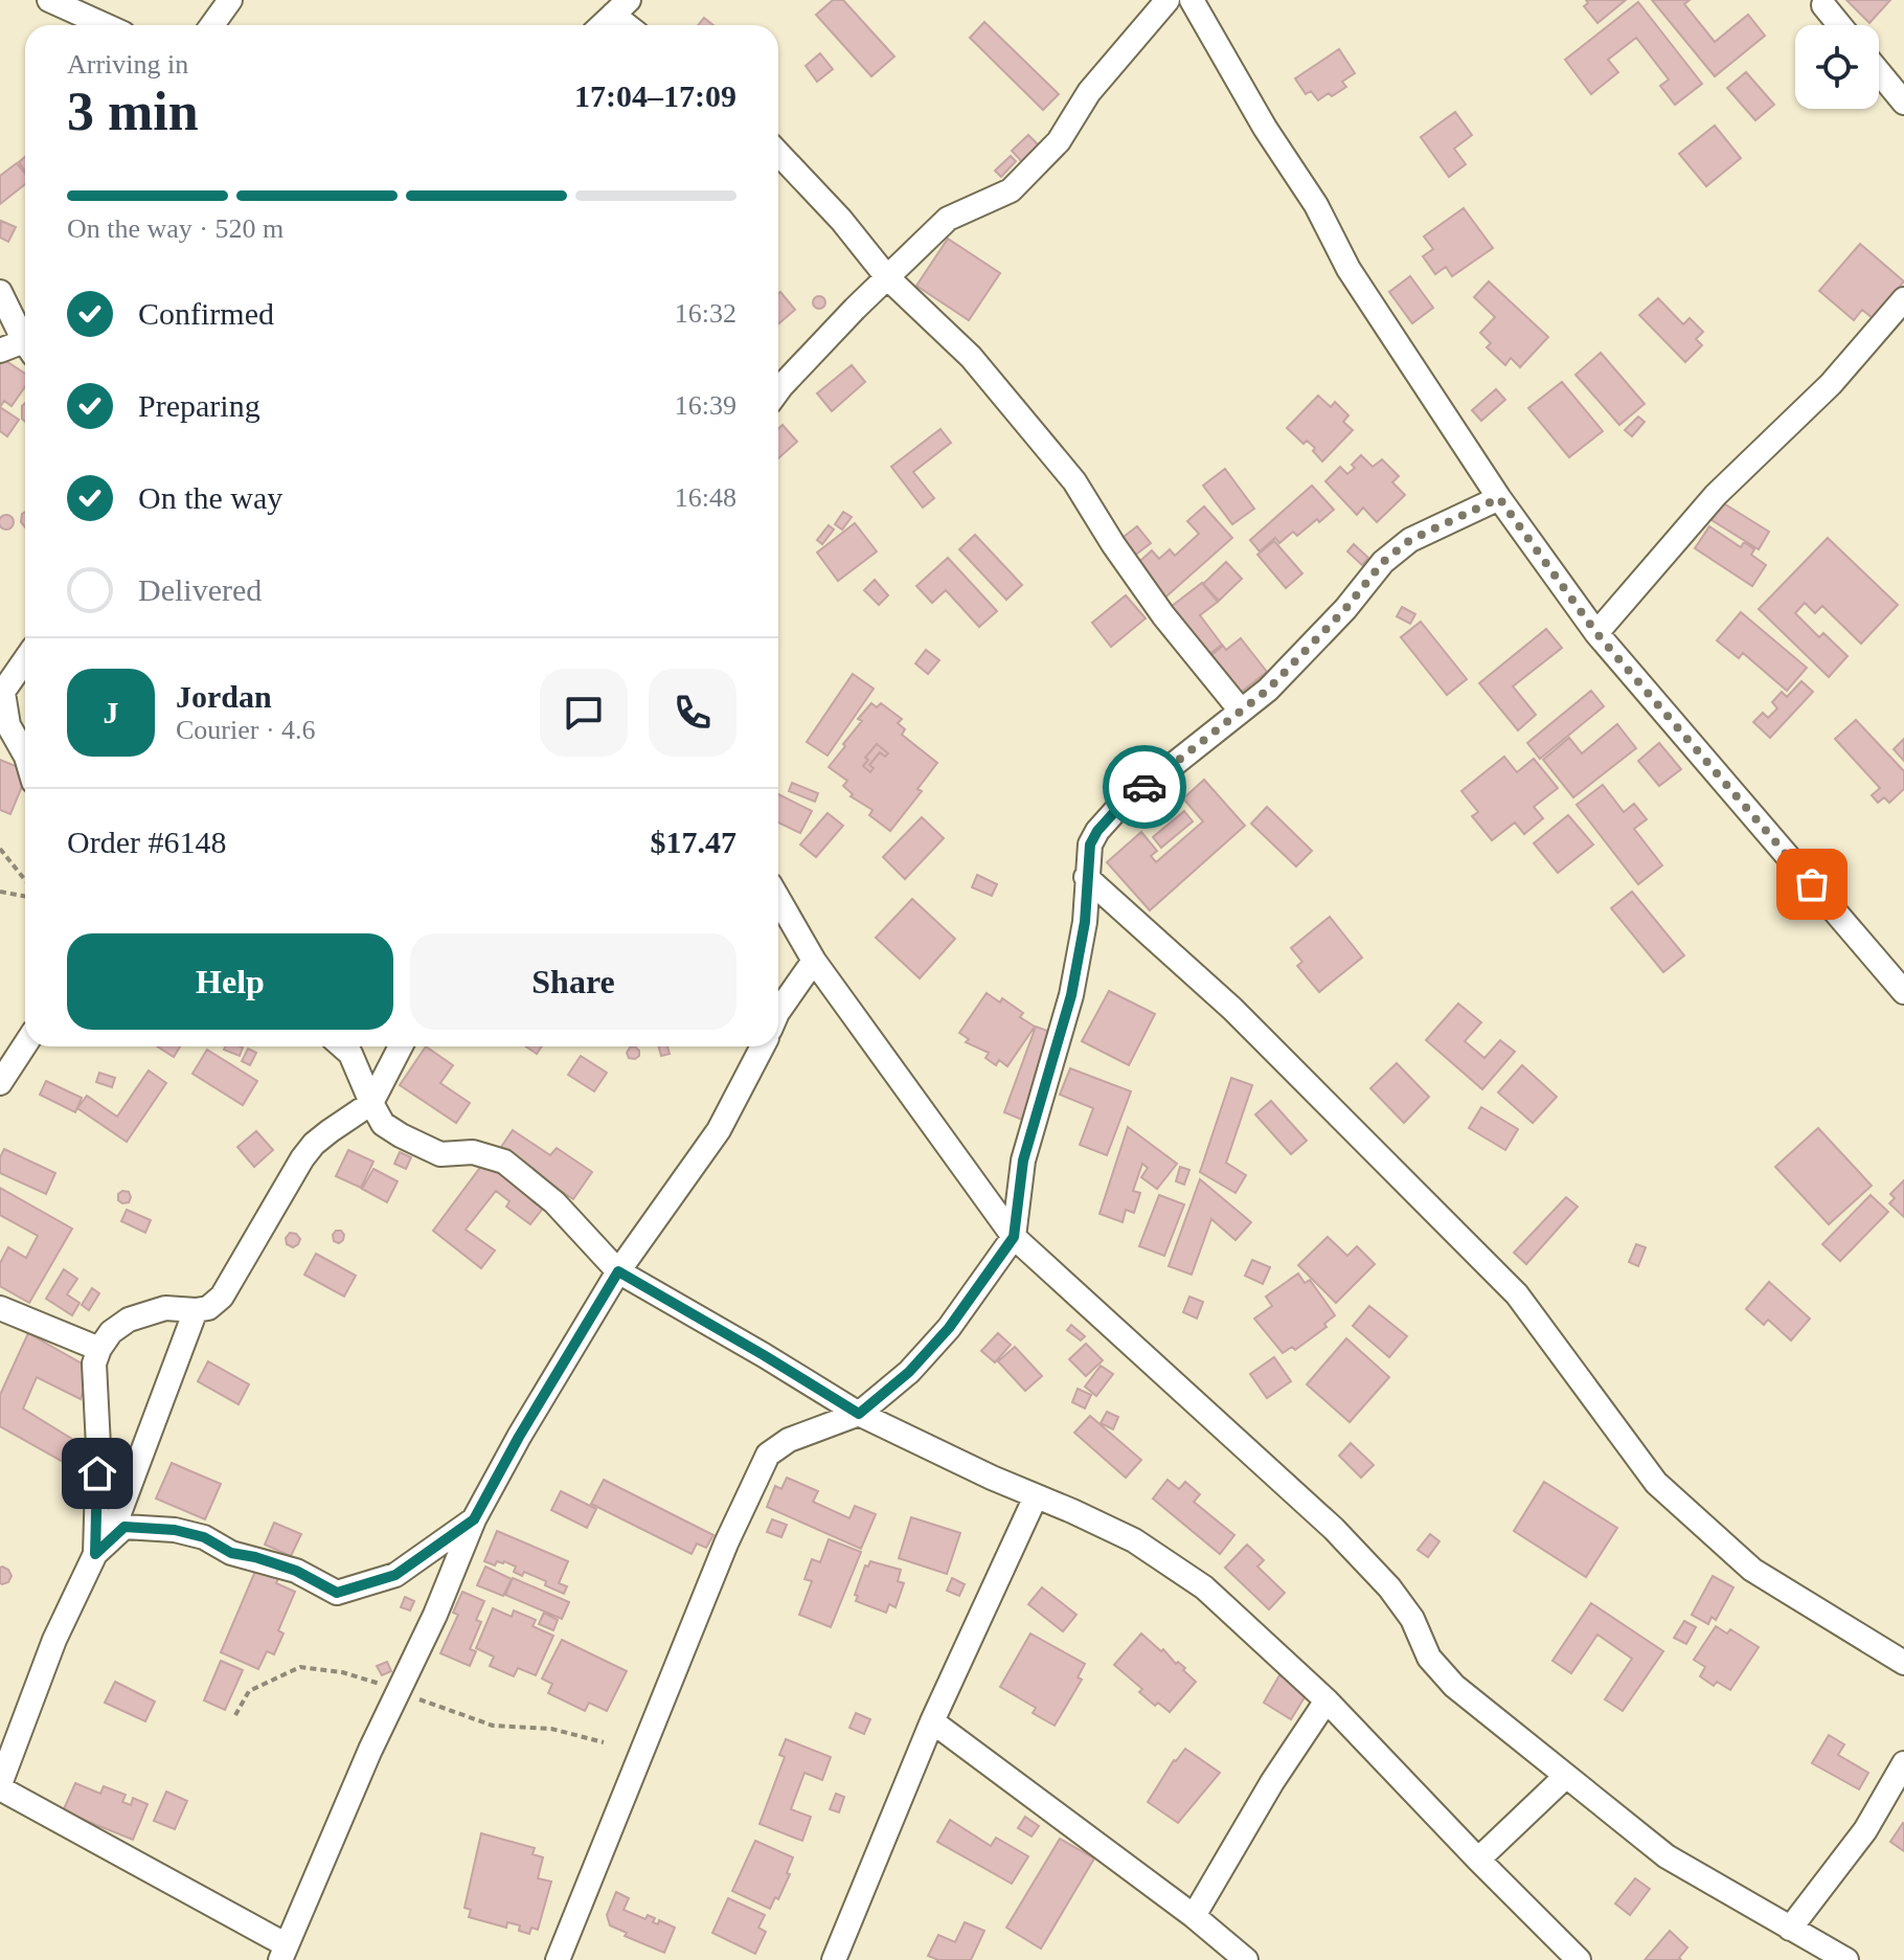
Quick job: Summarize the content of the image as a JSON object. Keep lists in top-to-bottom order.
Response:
{
  "page": {
    "heading": ["3 min", "Arriving in", "17:04–17:09"],
    "panel": [
      "Jordan",
      "Courier · 4.6",
      "Order #6148",
      "$17.47"
    ],
    "bar": "On the way · 520 m",
    "list": [
      ["Confirmed", "16:32"],
      ["Preparing", "16:39"],
      ["On the way", "16:48"],
      "Delivered"
    ],
    "round": "J",
    "buttons": ["Help", "Share"]
  }
}
